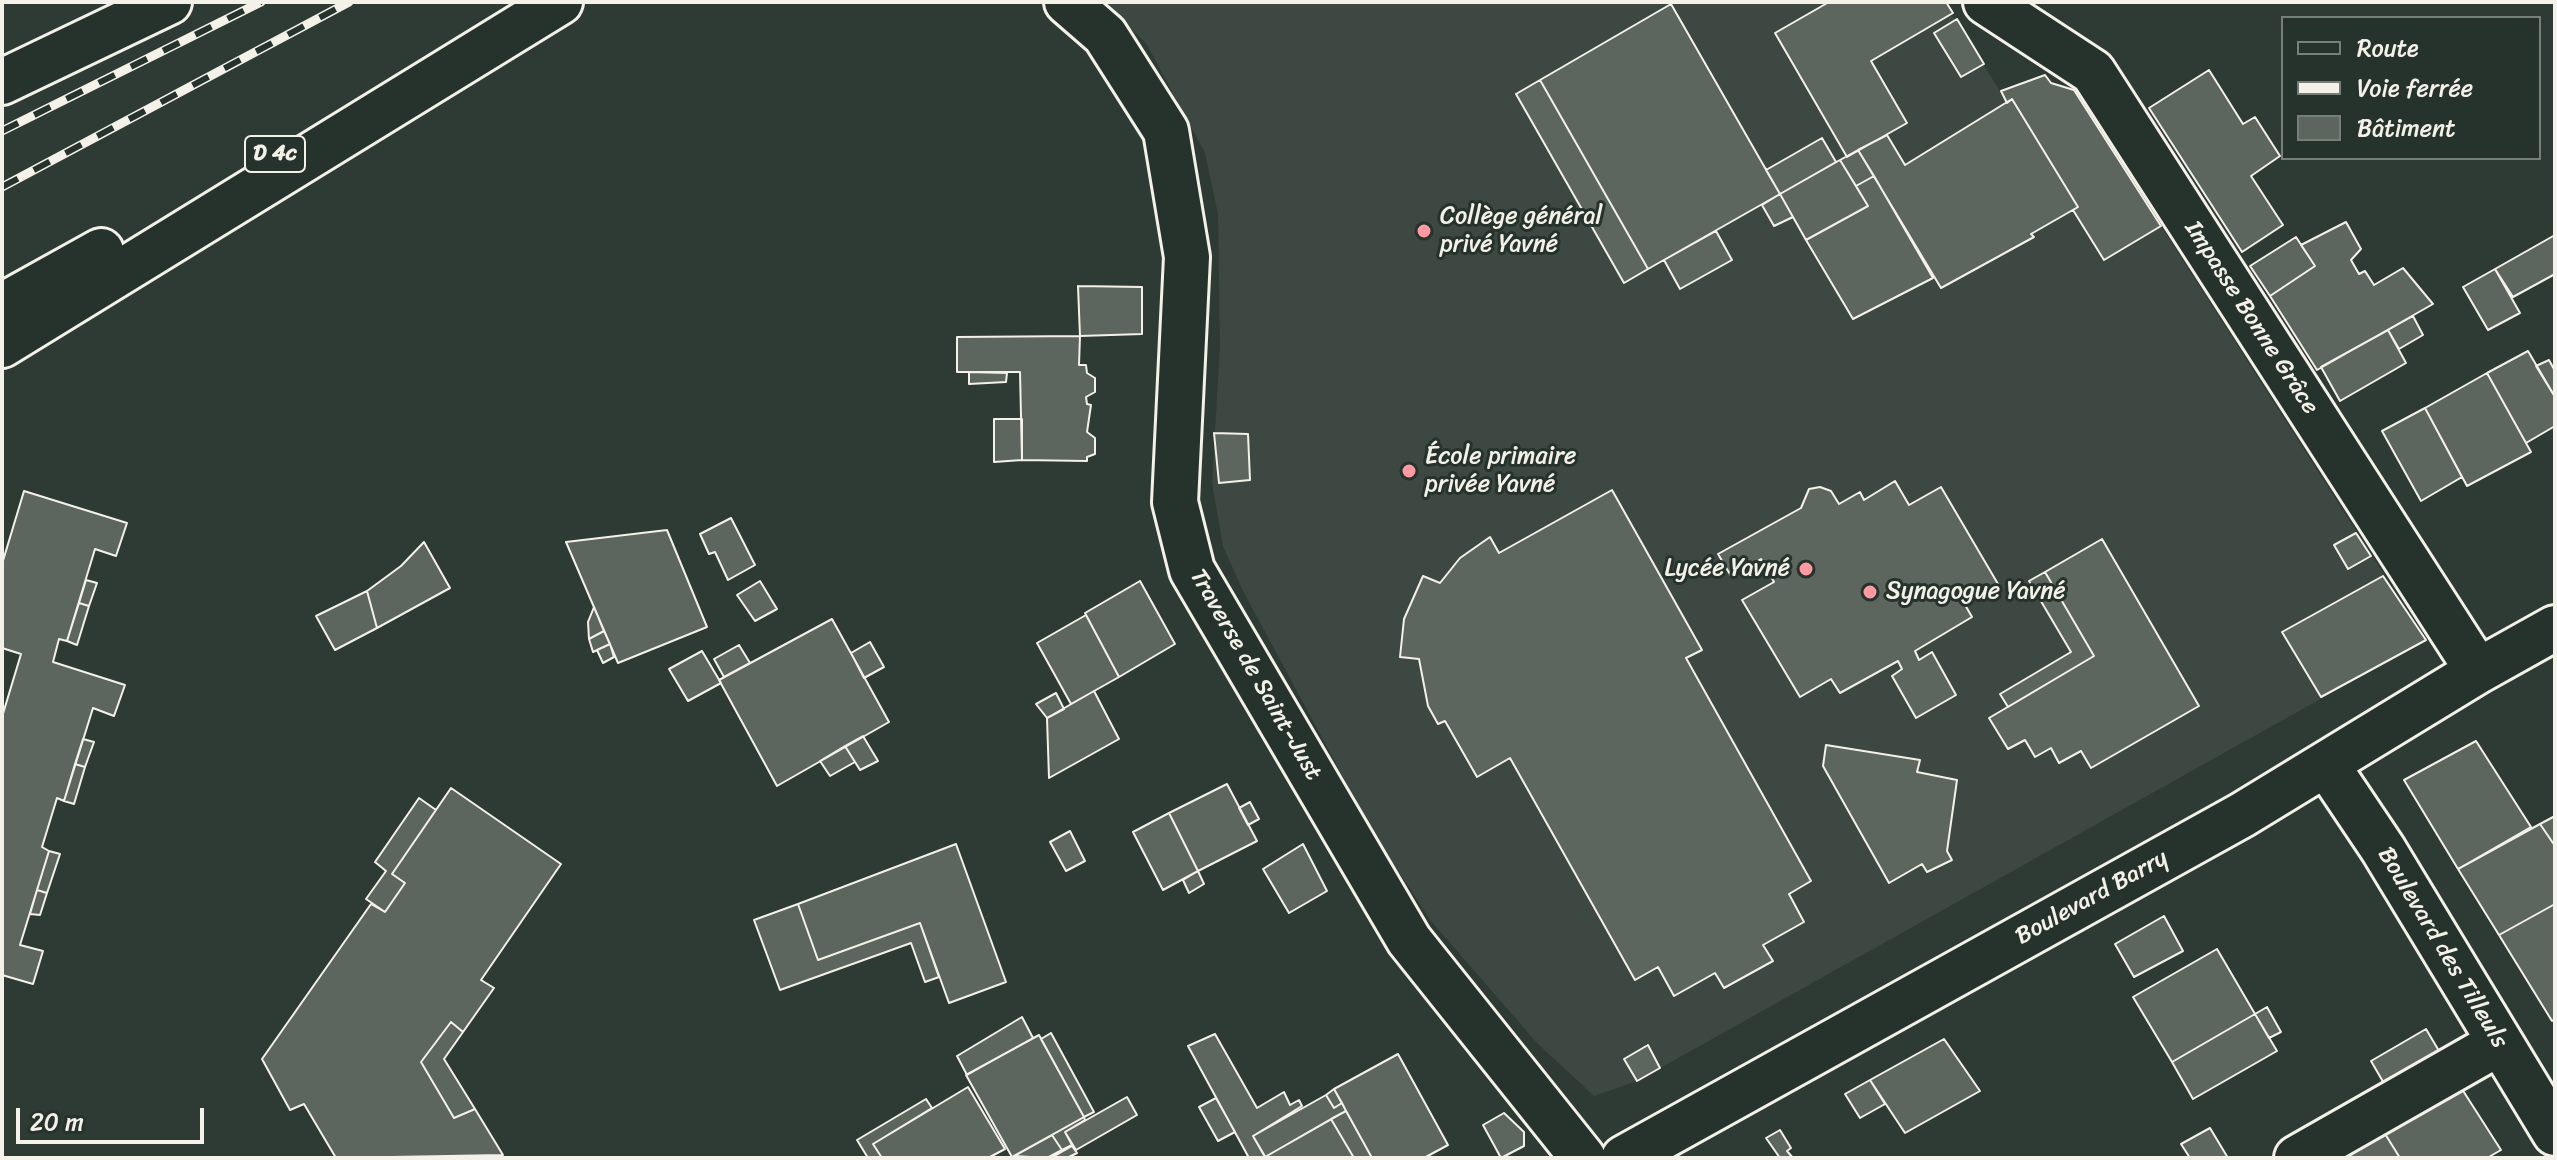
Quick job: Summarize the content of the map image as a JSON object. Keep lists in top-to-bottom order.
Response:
{
  "streets": {
    "main road": [
      "D 4c",
      "Impasse Bonne Grâce",
      "Traverse de Saint-Just",
      "Boulevard Barry",
      "Boulevard des Tilleuls"
    ]
  },
  "crossings": [
    ["Impasse Bonne Grâce", "Boulevard Barry"],
    ["Boulevard Barry", "Boulevard des Tilleuls"]
  ],
  "places": [
    "Collège général privé Yavné",
    "École primaire privée Yavné",
    "Lycée Yavné",
    "Synagogue Yavné"
  ],
  "legend": ["Route", "Voie ferrée", "Bâtiment"],
  "scale_bar": "20 m"
}
